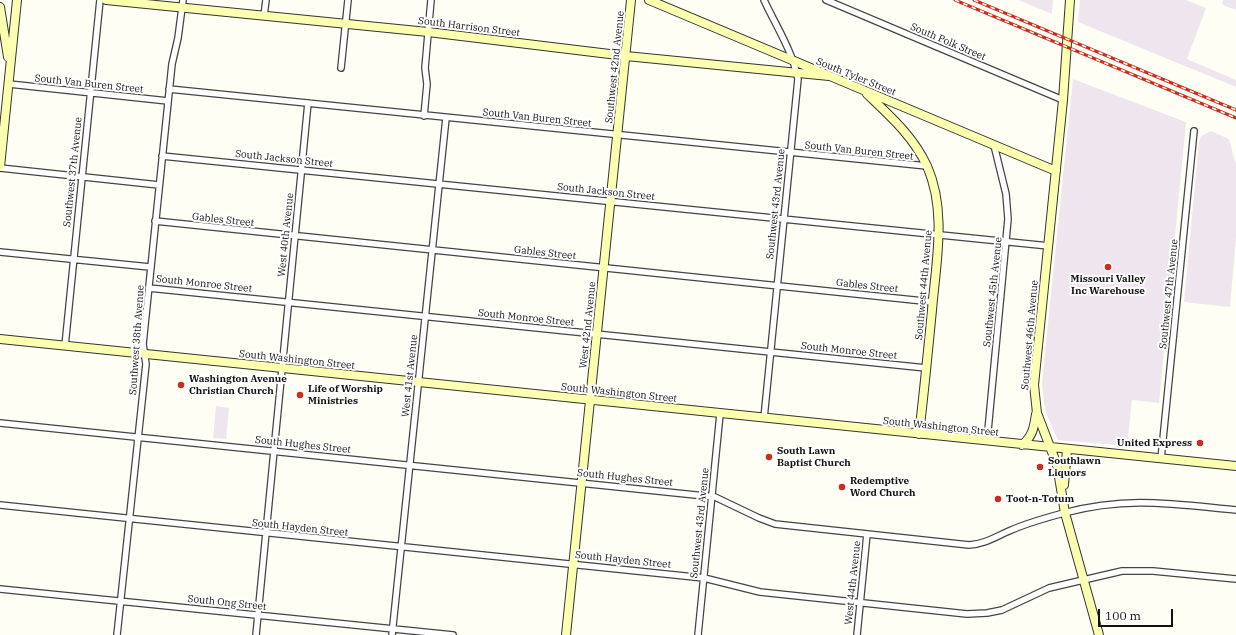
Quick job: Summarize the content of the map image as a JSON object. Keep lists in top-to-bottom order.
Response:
{
  "streets": {
    "main road": [
      "South Harrison Street",
      "Southwest 42nd Avenue",
      "South Tyler Street",
      "Southwest 44th Avenue",
      "West 42nd Avenue",
      "Southwest 46th Avenue",
      "South Washington Street"
    ],
    "street": [
      "South Polk Street",
      "South Van Buren Street",
      "South Jackson Street",
      "Southwest 37th Avenue",
      "Southwest 43rd Avenue",
      "Gables Street",
      "West 40th Avenue",
      "South Monroe Street",
      "Southwest 45th Avenue",
      "Southwest 47th Avenue",
      "Southwest 38th Avenue",
      "West 41st Avenue",
      "South Hughes Street",
      "South Hayden Street",
      "West 44th Avenue",
      "South Ong Street"
    ]
  },
  "crossings": [
    ["South Harrison Street", "Southwest 42nd Avenue"],
    ["South Harrison Street", "South Tyler Street"],
    ["South Harrison Street", "Southwest 43rd Avenue"],
    ["South Harrison Street", "Southwest 38th Avenue"],
    ["South Polk Street", "Southwest 46th Avenue"],
    ["Southwest 42nd Avenue", "South Van Buren Street"],
    ["Southwest 42nd Avenue", "West 42nd Avenue"],
    ["South Tyler Street", "Southwest 43rd Avenue"],
    ["South Tyler Street", "Southwest 44th Avenue"],
    ["South Tyler Street", "Southwest 45th Avenue"],
    ["South Tyler Street", "Southwest 46th Avenue"],
    ["South Van Buren Street", "Southwest 37th Avenue"],
    ["South Van Buren Street", "Southwest 43rd Avenue"],
    ["South Van Buren Street", "West 40th Avenue"],
    ["South Van Buren Street", "Southwest 44th Avenue"],
    ["South Van Buren Street", "West 42nd Avenue"],
    ["South Van Buren Street", "Southwest 38th Avenue"],
    ["South Van Buren Street", "West 41st Avenue"],
    ["South Jackson Street", "Southwest 43rd Avenue"],
    ["South Jackson Street", "West 40th Avenue"],
    ["South Jackson Street", "Southwest 44th Avenue"],
    ["South Jackson Street", "Southwest 45th Avenue"],
    ["South Jackson Street", "West 42nd Avenue"],
    ["South Jackson Street", "Southwest 46th Avenue"],
    ["South Jackson Street", "Southwest 38th Avenue"],
    ["South Jackson Street", "West 41st Avenue"],
    ["Southwest 37th Avenue", "South Monroe Street"],
    ["Southwest 37th Avenue", "South Washington Street"],
    ["Southwest 43rd Avenue", "Gables Street"],
    ["Southwest 43rd Avenue", "South Monroe Street"],
    ["Southwest 43rd Avenue", "South Washington Street"],
    ["Southwest 43rd Avenue", "South Hughes Street"],
    ["Southwest 43rd Avenue", "South Hayden Street"],
    ["Gables Street", "West 40th Avenue"],
    ["Gables Street", "Southwest 44th Avenue"],
    ["Gables Street", "West 42nd Avenue"],
    ["Gables Street", "Southwest 38th Avenue"],
    ["Gables Street", "West 41st Avenue"],
    ["West 40th Avenue", "South Monroe Street"],
    ["West 40th Avenue", "South Washington Street"],
    ["West 40th Avenue", "South Hughes Street"],
    ["West 40th Avenue", "South Hayden Street"],
    ["West 40th Avenue", "South Ong Street"],
    ["South Monroe Street", "Southwest 44th Avenue"],
    ["South Monroe Street", "West 42nd Avenue"],
    ["South Monroe Street", "Southwest 38th Avenue"],
    ["South Monroe Street", "West 41st Avenue"],
    ["Southwest 44th Avenue", "South Washington Street"],
    ["Southwest 45th Avenue", "South Washington Street"],
    ["Southwest 47th Avenue", "South Washington Street"],
    ["West 42nd Avenue", "South Washington Street"],
    ["West 42nd Avenue", "South Hughes Street"],
    ["West 42nd Avenue", "South Hayden Street"],
    ["Southwest 46th Avenue", "South Washington Street"],
    ["Southwest 46th Avenue", "South Hughes Street"],
    ["Southwest 46th Avenue", "South Hayden Street"],
    ["Southwest 38th Avenue", "South Washington Street"],
    ["Southwest 38th Avenue", "South Hughes Street"],
    ["Southwest 38th Avenue", "South Hayden Street"],
    ["Southwest 38th Avenue", "South Ong Street"],
    ["South Washington Street", "West 41st Avenue"],
    ["West 41st Avenue", "South Hughes Street"],
    ["West 41st Avenue", "South Hayden Street"],
    ["West 41st Avenue", "South Ong Street"],
    ["South Hughes Street", "West 44th Avenue"],
    ["South Hayden Street", "West 44th Avenue"]
  ],
  "places": [
    "Missouri Valley Inc Warehouse",
    "Washington Avenue Christian Church",
    "Life of Worship Ministries",
    "United Express",
    "South Lawn Baptist Church",
    "Southlawn Liquors",
    "Redemptive Word Church",
    "Toot-n-Totum"
  ],
  "scale_bar": "100 m"
}
